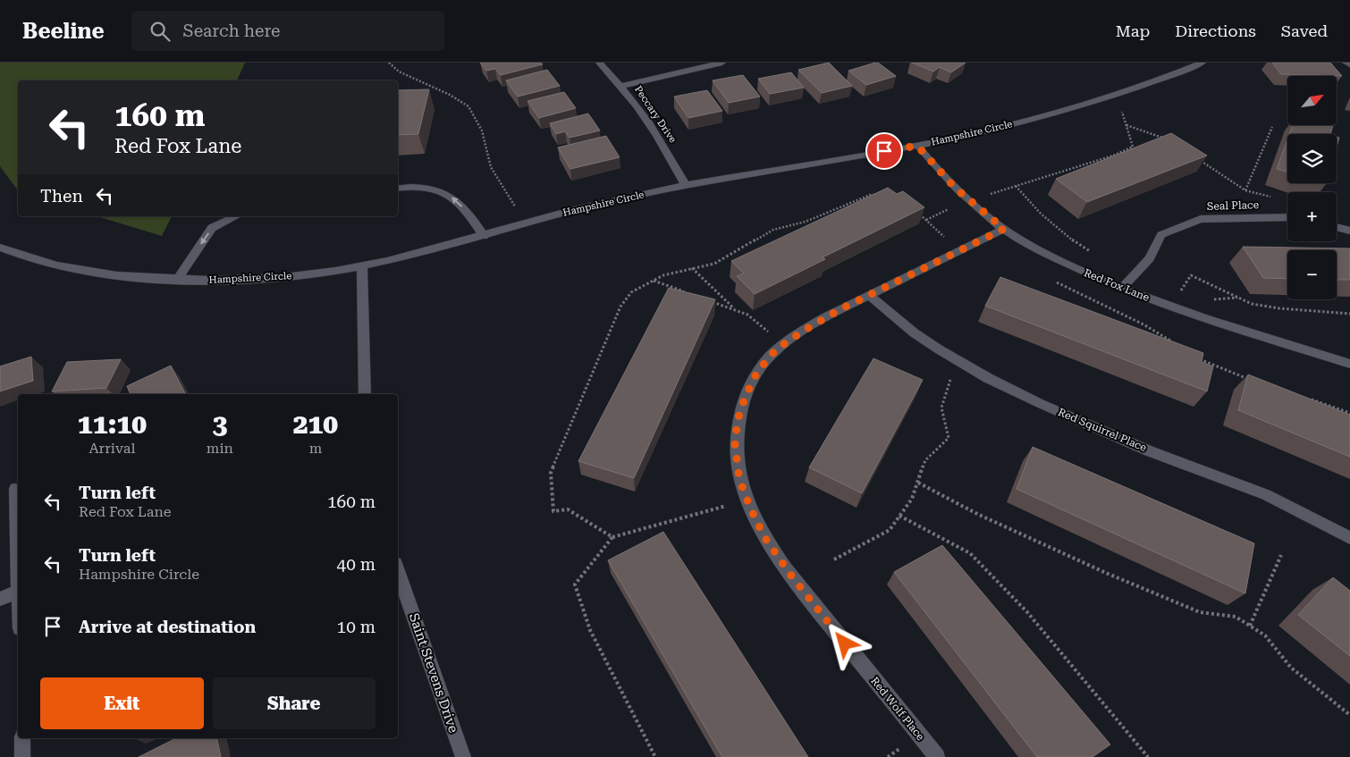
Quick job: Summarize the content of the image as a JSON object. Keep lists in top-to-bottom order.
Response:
{
  "streets": {
    "street": [
      "Peccary Drive",
      "Hampshire Circle",
      "Seal Place",
      "Red Fox Lane",
      "Red Squirrel Place",
      "Saint Stevens Drive",
      "Red Wolf Place"
    ]
  },
  "crossings": [
    ["Peccary Drive", "Hampshire Circle"],
    ["Hampshire Circle", "Red Fox Lane"],
    ["Seal Place", "Red Fox Lane"],
    ["Red Fox Lane", "Red Wolf Place"],
    ["Red Squirrel Place", "Red Wolf Place"]
  ],
  "north": "top right",
  "page": {
    "header": "Beeline",
    "search": "Search here",
    "nav": ["Map", "Directions", "Saved"],
    "map_buttons": ["+", "−"],
    "turn": ["160 m", "Red Fox Lane"],
    "then": "Then",
    "eta": [
      "11:10",
      "Arrival",
      "3",
      "min",
      "210",
      "m"
    ],
    "list": [
      {
        "name": "Turn left",
        "note": "Red Fox Lane",
        "value": "160 m"
      },
      {
        "name": "Turn left",
        "note": "Hampshire Circle",
        "value": "40 m"
      },
      {
        "name": "Arrive at destination",
        "value": "10 m"
      }
    ],
    "buttons": ["Exit", "Share"]
  }
}
